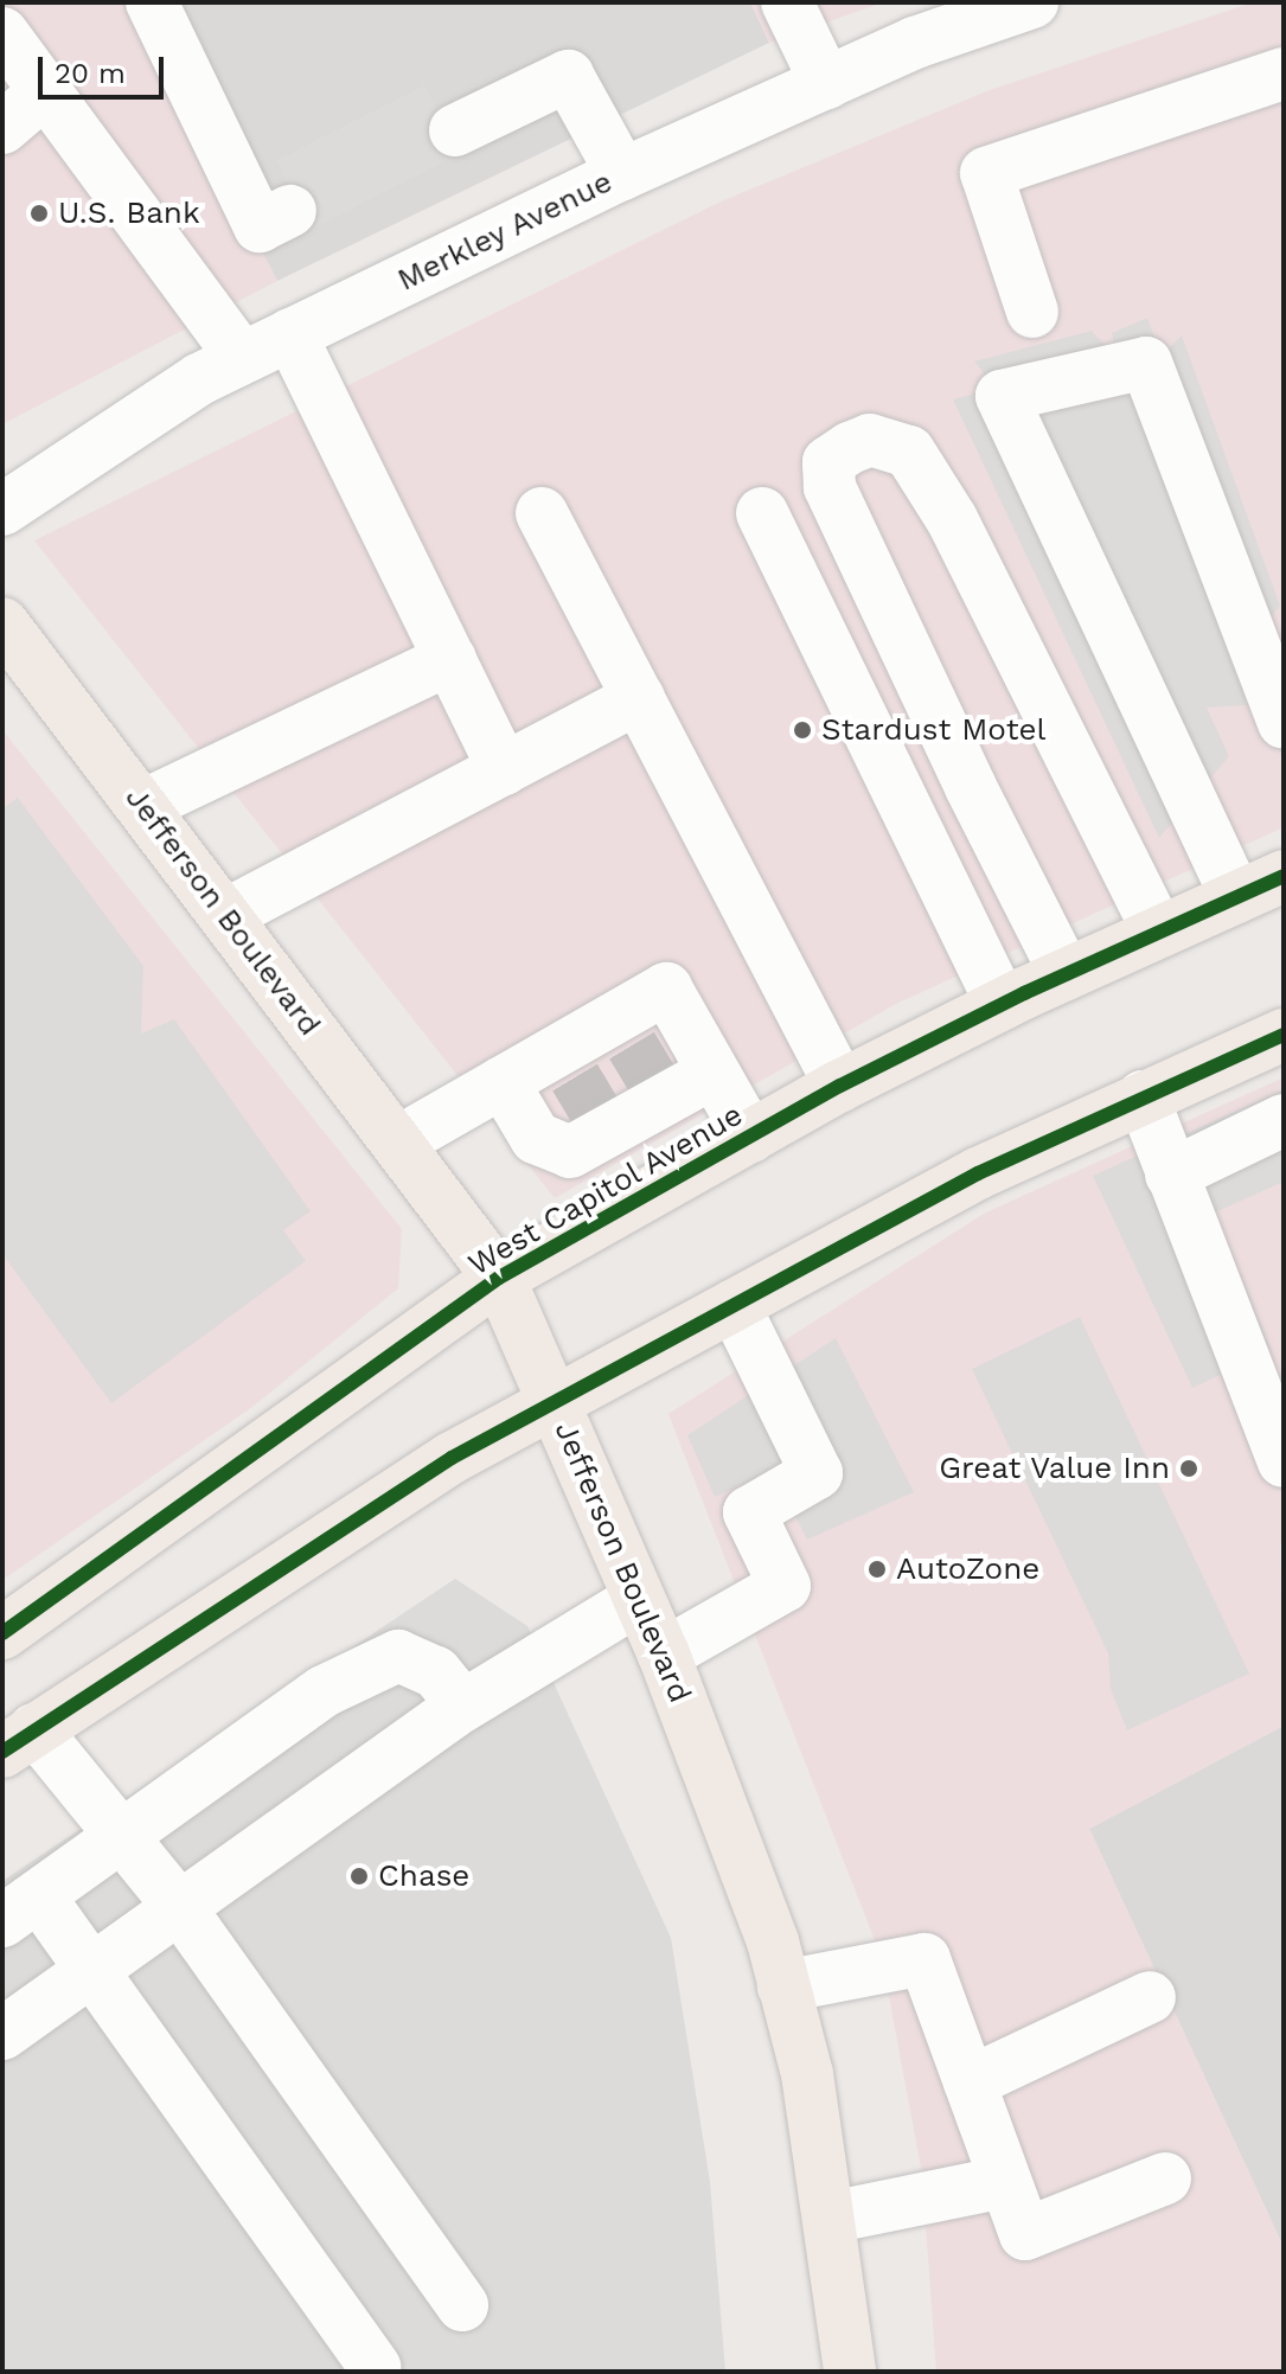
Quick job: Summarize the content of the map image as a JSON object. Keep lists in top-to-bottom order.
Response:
{
  "streets": {
    "main road": ["Jefferson Boulevard", "West Capitol Avenue"],
    "street": ["Merkley Avenue"]
  },
  "crossings": [
    ["Jefferson Boulevard", "West Capitol Avenue"]
  ],
  "places": [
    "U.S. Bank",
    "Stardust Motel",
    "Great Value Inn",
    "AutoZone",
    "Chase"
  ],
  "scale_bar": "20 m"
}
